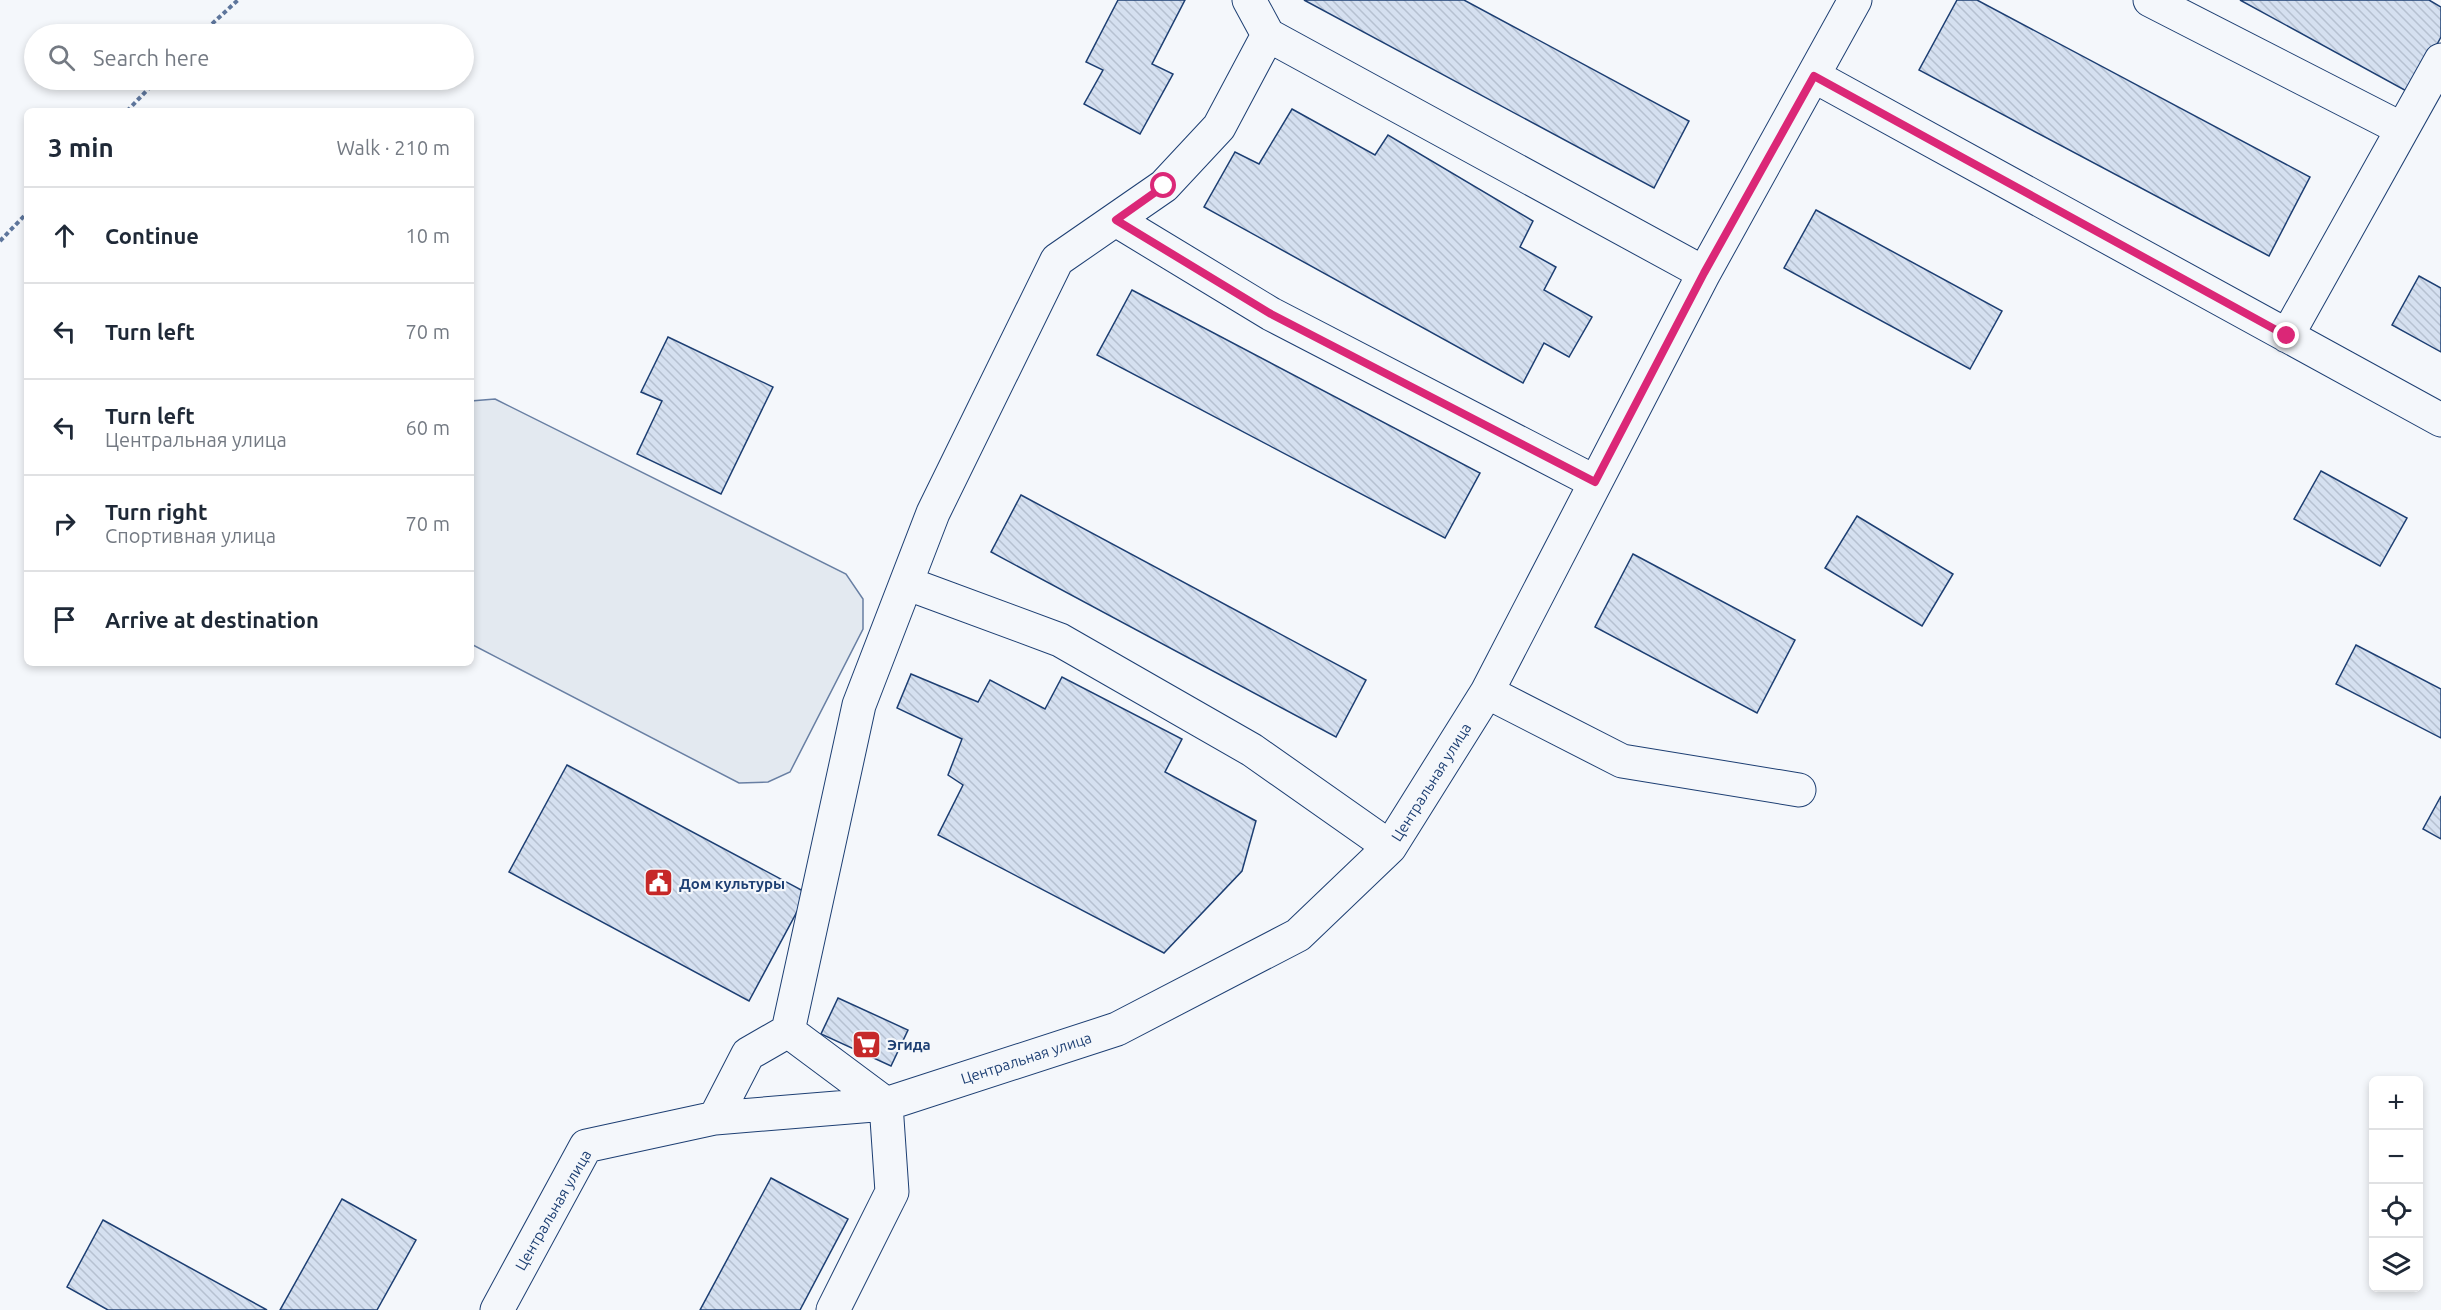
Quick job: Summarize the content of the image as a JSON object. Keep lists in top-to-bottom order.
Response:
{
  "streets": {
    "street": ["Центральная улица"]
  },
  "places": {
    "public building": ["Дом культуры"],
    "supermarket": ["Эгида"]
  },
  "page": {
    "search": "Search here",
    "heading": ["3 min", "Walk · 210 m"],
    "list": [
      ["Continue", "10 m"],
      ["Turn left", "70 m"],
      ["Turn left", "Центральная улица", "60 m"],
      ["Turn right", "Спортивная улица", "70 m"],
      "Arrive at destination"
    ],
    "map_buttons": ["+", "−"]
  }
}
